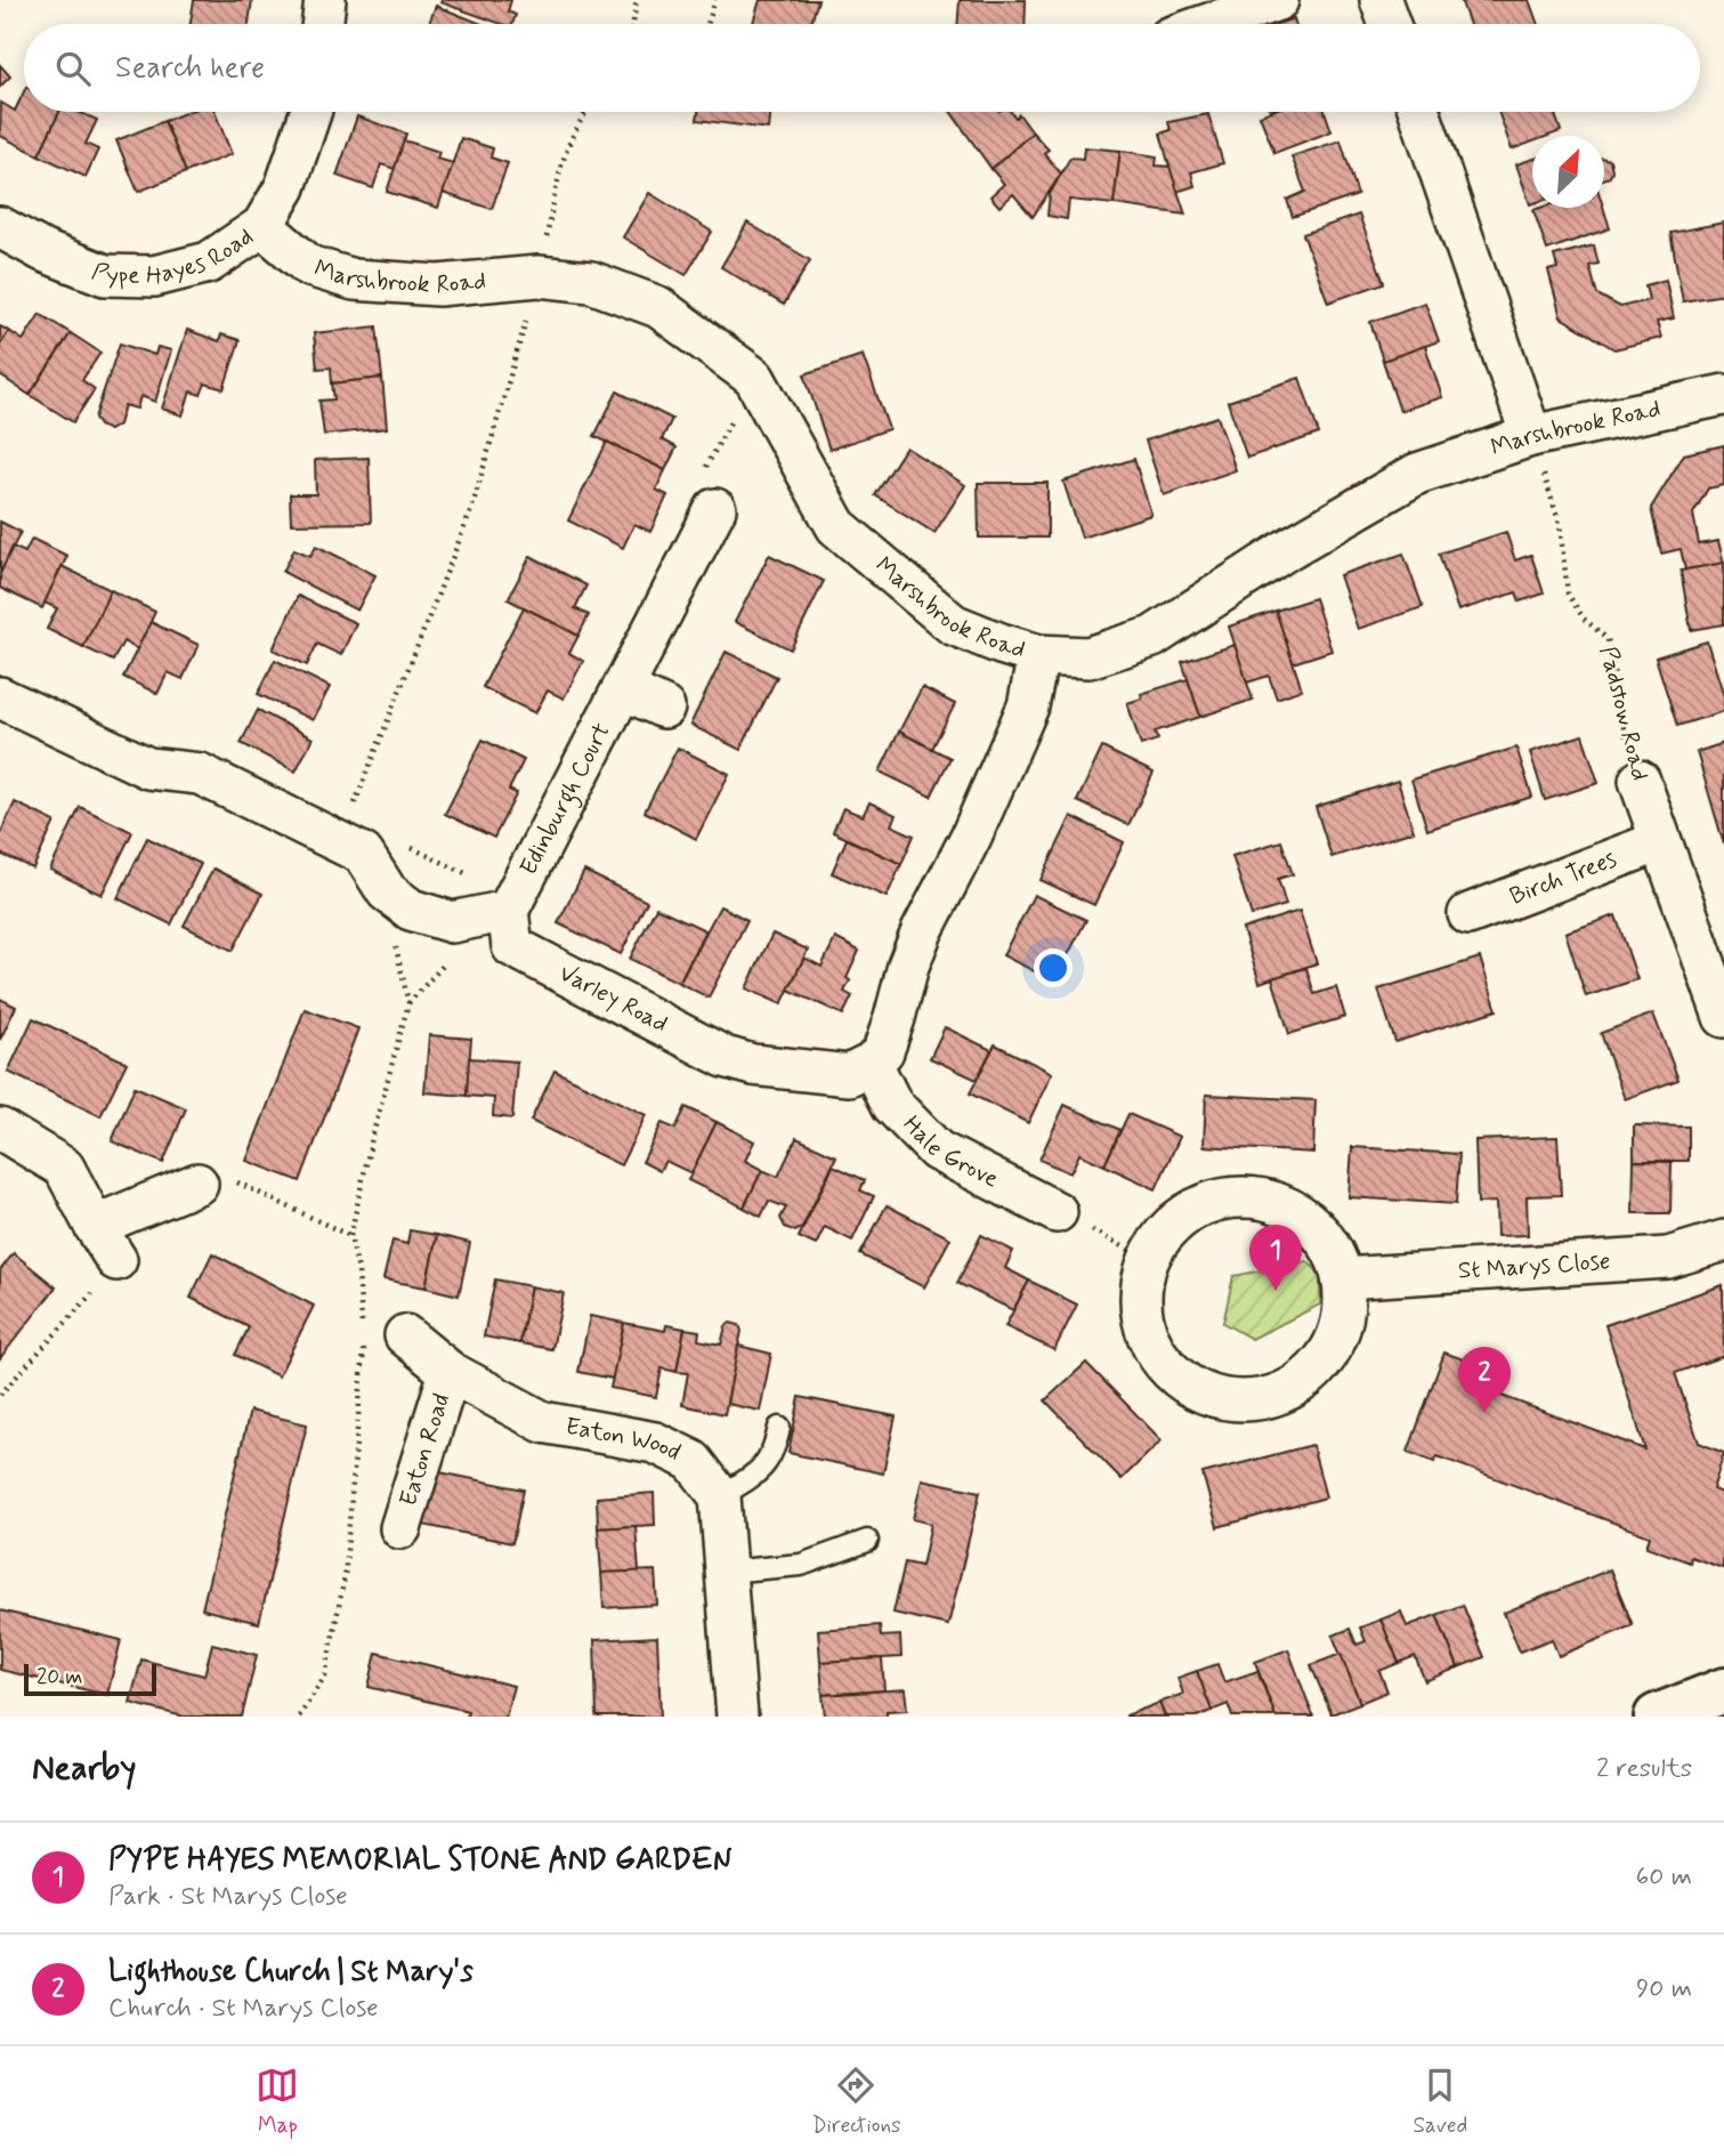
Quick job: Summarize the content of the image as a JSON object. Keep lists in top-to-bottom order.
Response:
{
  "streets": {
    "street": [
      "Pype Hayes Road",
      "Marshbrook Road",
      "Padstow Road",
      "Edinburgh Court",
      "Birch Trees",
      "Varley Road",
      "Hale Grove",
      "St Marys Close",
      "Eaton Wood",
      "Eaton Road"
    ]
  },
  "crossings": [
    ["Pype Hayes Road", "Marshbrook Road"],
    ["Marshbrook Road", "Padstow Road"],
    ["Padstow Road", "Birch Trees"],
    ["Edinburgh Court", "Varley Road"],
    ["Varley Road", "Hale Grove"],
    ["Eaton Wood", "Eaton Road"]
  ],
  "scale_bar": "20 m",
  "north": "top right",
  "page": {
    "search": "Search here",
    "pins": ["1", "2"],
    "scale": "20 m",
    "heading": ["Nearby", "2 results"],
    "list": [
      {
        "mark": "1",
        "name": "PYPE HAYES MEMORIAL STONE AND GARDEN",
        "note": "Park · St Marys Close",
        "value": "60 m"
      },
      {
        "mark": "2",
        "name": "Lighthouse Church | St Mary's",
        "note": "Church · St Marys Close",
        "value": "90 m"
      }
    ],
    "nav": ["Map", "Directions", "Saved"]
  }
}
